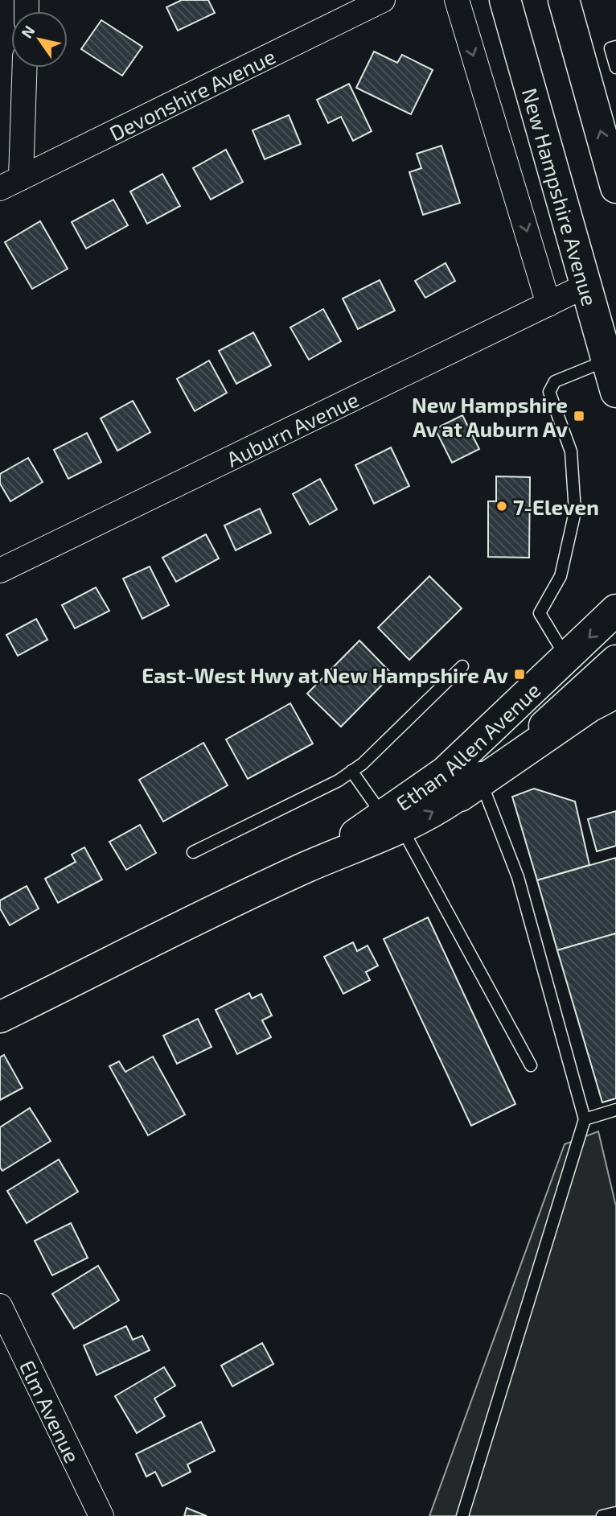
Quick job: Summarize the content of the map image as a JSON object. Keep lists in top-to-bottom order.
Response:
{
  "streets": {
    "main road": ["New Hampshire Avenue", "Ethan Allen Avenue"],
    "street": ["Devonshire Avenue", "Auburn Avenue", "Elm Avenue"]
  },
  "crossings": [
    ["New Hampshire Avenue", "Auburn Avenue"]
  ],
  "places": {
    "transit": ["New Hampshire Av at Auburn Av", "East-West Hwy at New Hampshire Av"],
    "other": ["7-Eleven"]
  },
  "north": "top left"
}
